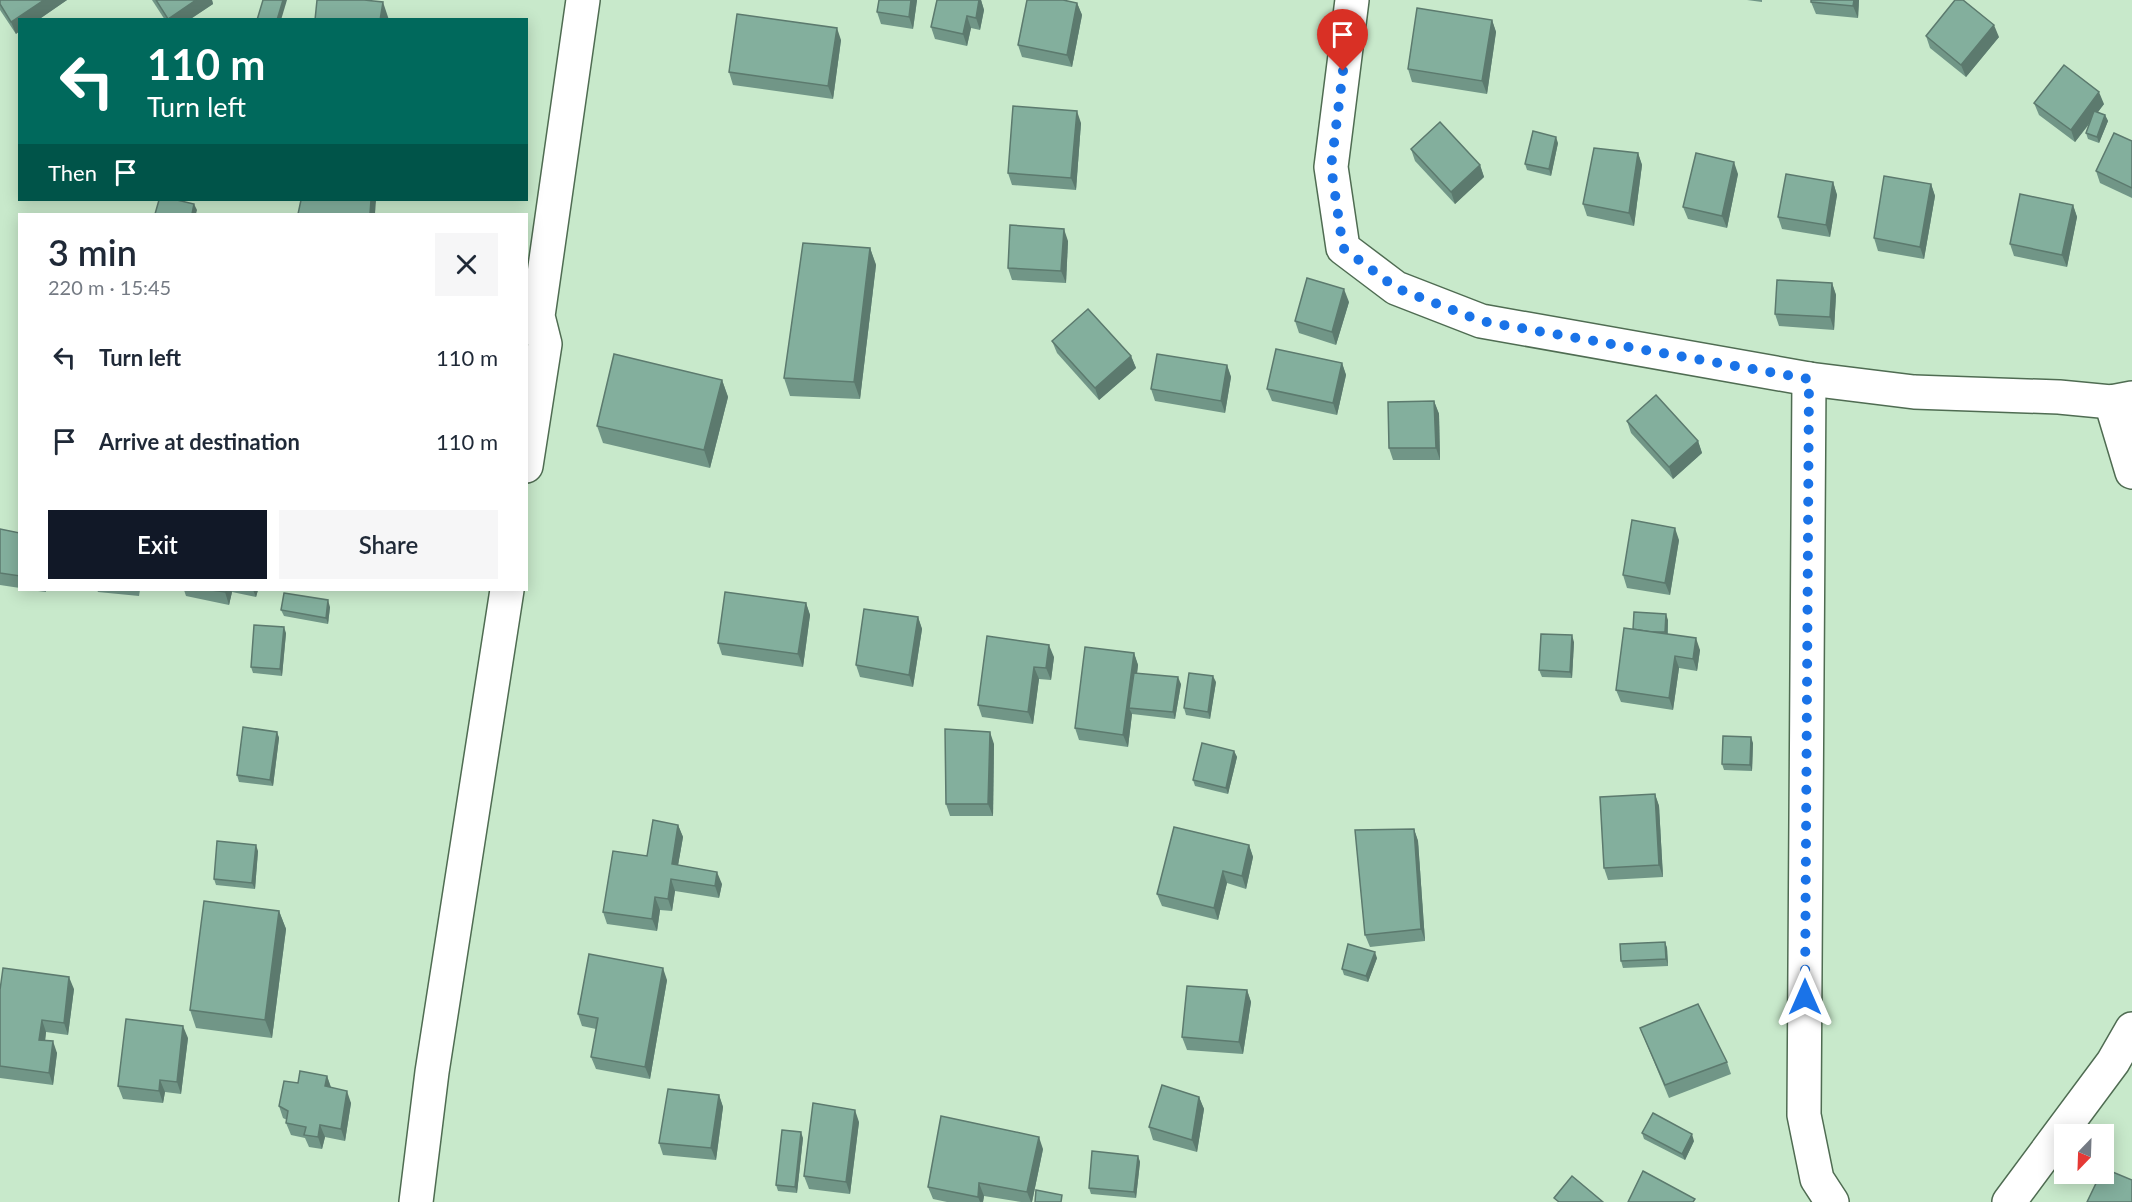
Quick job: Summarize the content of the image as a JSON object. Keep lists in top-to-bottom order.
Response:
{
  "north": "bottom left",
  "page": {
    "turn": ["110 m", "Turn left"],
    "then": "Then",
    "heading": ["3 min", "220 m · 15:45"],
    "list": [
      {
        "name": "Turn left",
        "value": "110 m"
      },
      {
        "name": "Arrive at destination",
        "value": "110 m"
      }
    ],
    "buttons": ["Exit", "Share"]
  }
}
